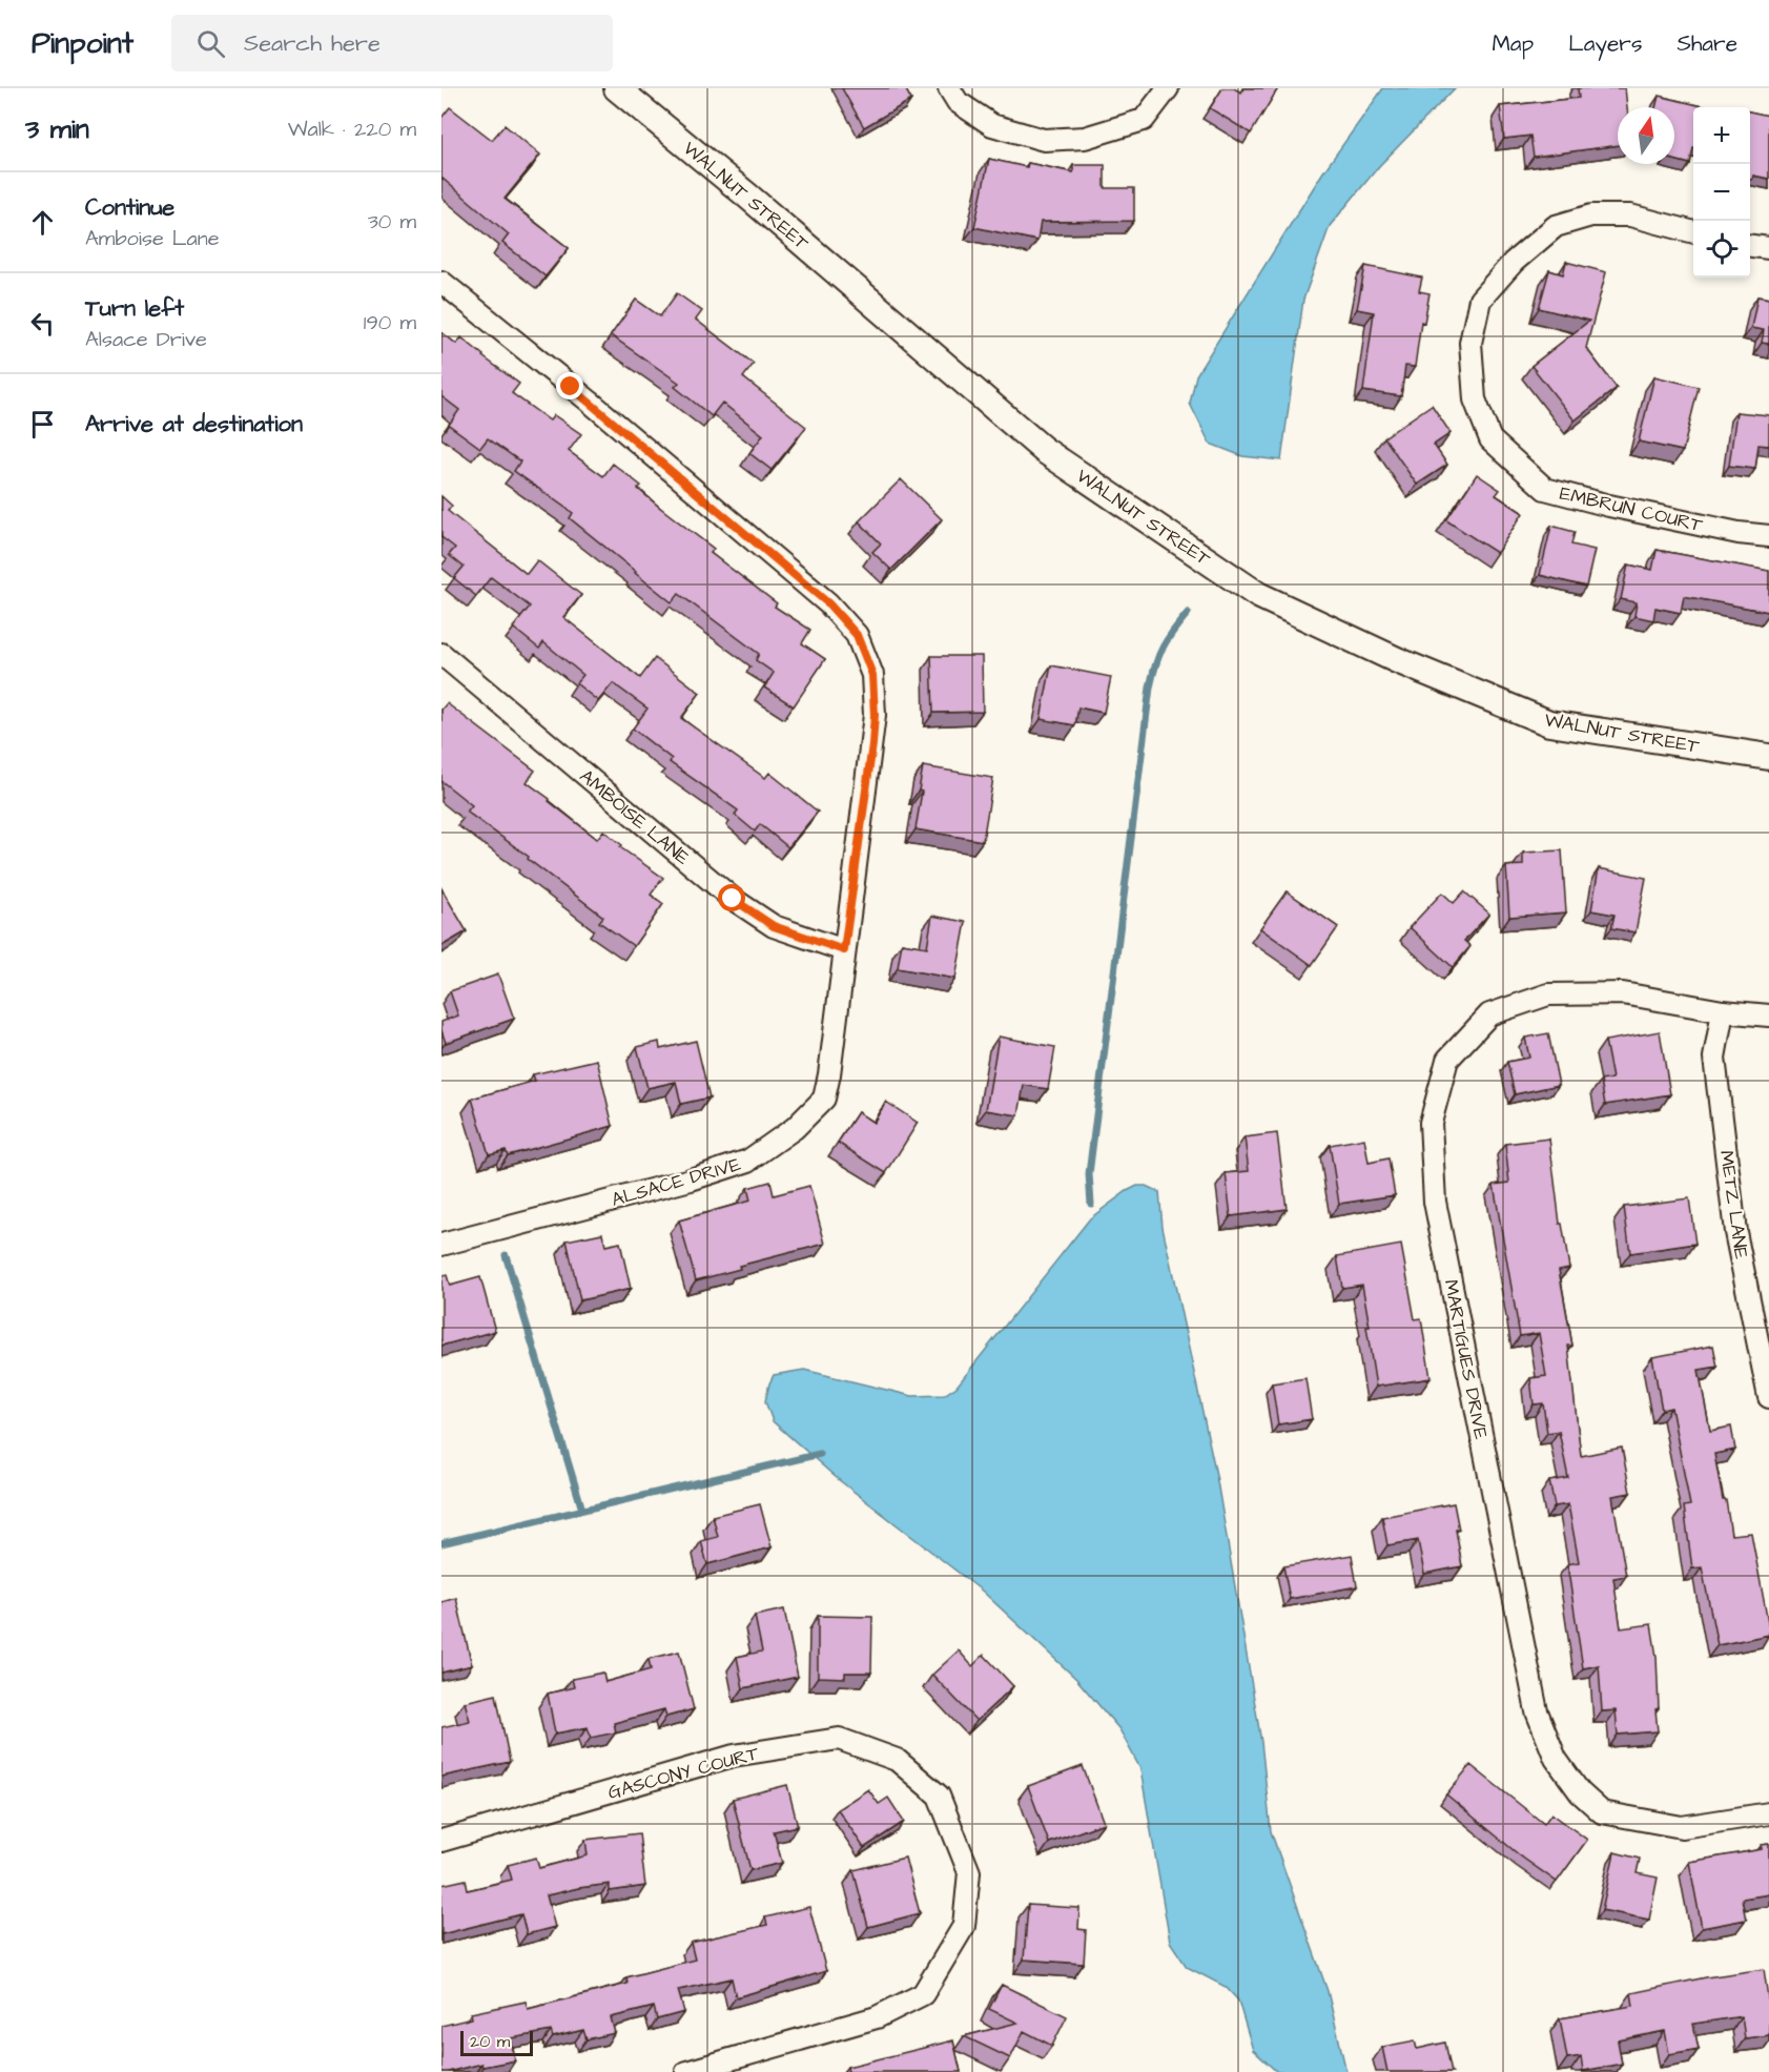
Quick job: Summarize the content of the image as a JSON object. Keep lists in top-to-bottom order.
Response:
{
  "streets": {
    "street": [
      "WALNUT STREET",
      "EMBRUN COURT",
      "AMBOISE LANE",
      "ALSACE DRIVE",
      "METZ LANE",
      "MARTIGUES DRIVE",
      "GASCONY COURT"
    ]
  },
  "crossings": [
    ["AMBOISE LANE", "ALSACE DRIVE"],
    ["METZ LANE", "MARTIGUES DRIVE"]
  ],
  "scale_bar": "20 m",
  "north": "top",
  "page": {
    "header": "Pinpoint",
    "search": "Search here",
    "nav": ["Map", "Layers", "Share"],
    "heading": ["3 min", "Walk · 220 m"],
    "map_buttons": ["+", "−"],
    "list": [
      ["Continue", "Amboise Lane", "30 m"],
      ["Turn left", "Alsace Drive", "190 m"],
      "Arrive at destination"
    ],
    "scale": "20 m"
  }
}
